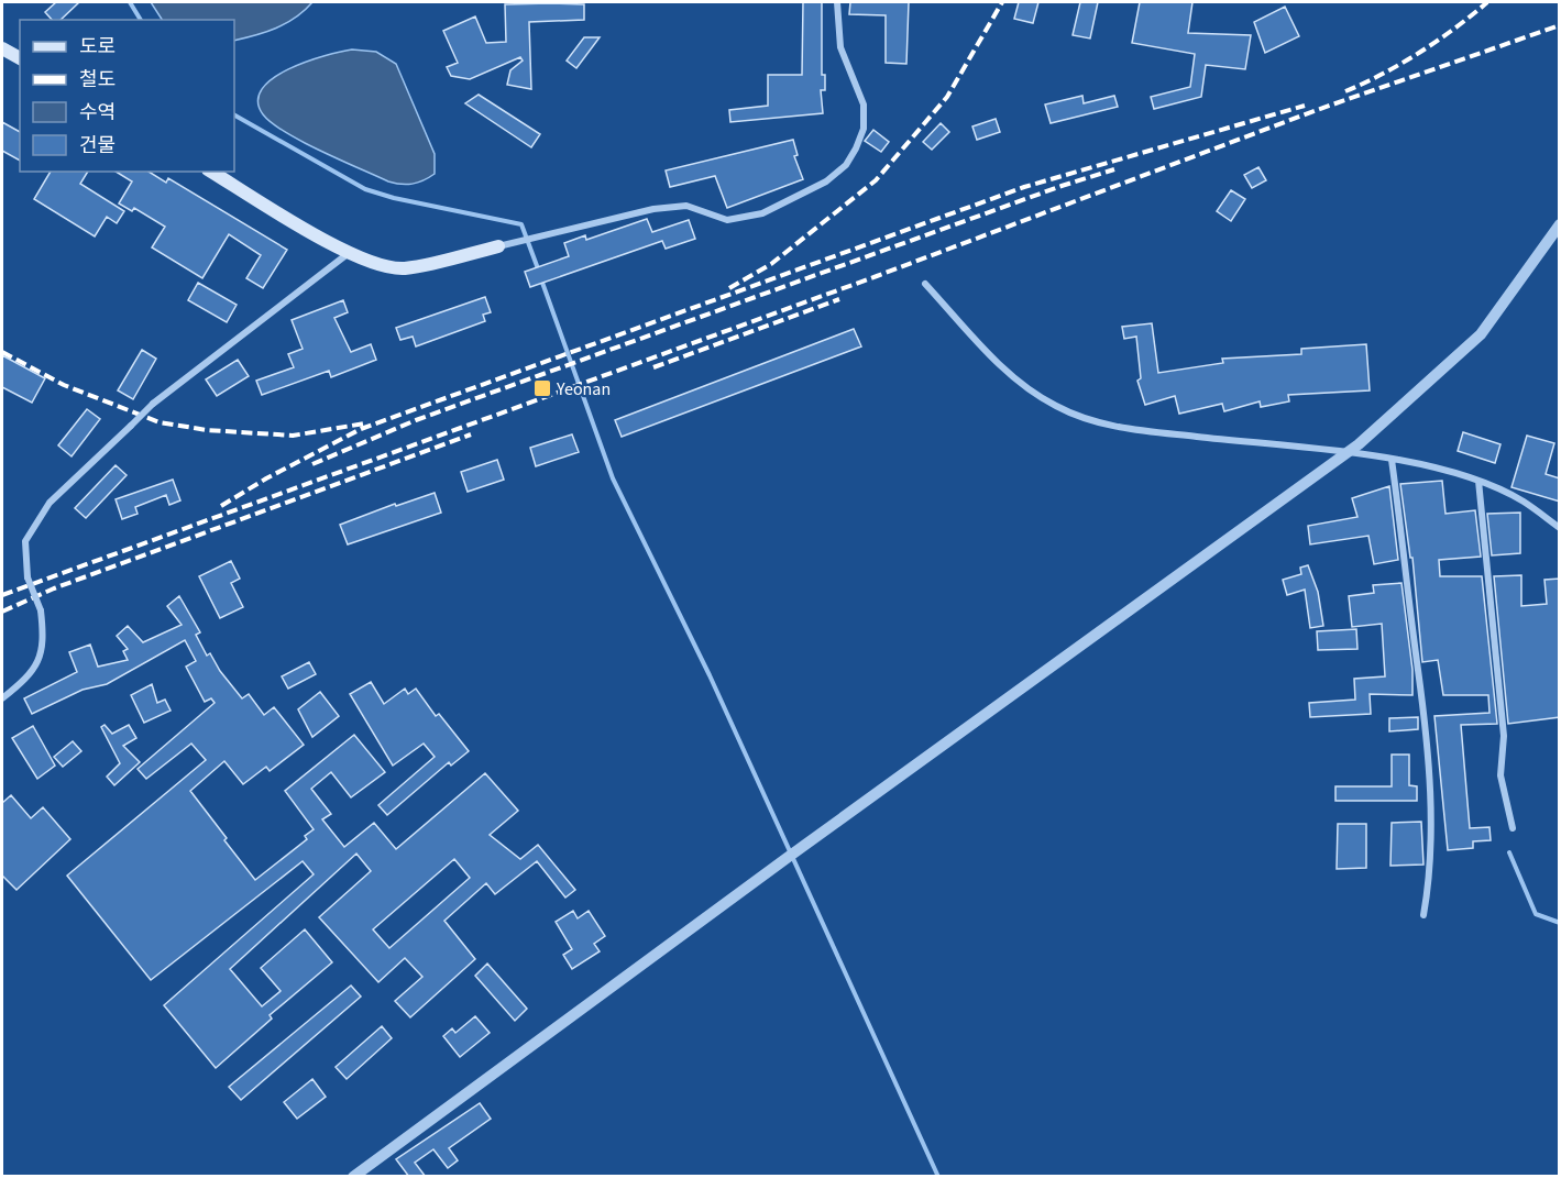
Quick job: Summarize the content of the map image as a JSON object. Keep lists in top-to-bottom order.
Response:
{
  "places": {
    "transit": ["Yeonan"]
  },
  "legend": [
    "도로",
    "철도",
    "수역",
    "건물"
  ]
}
